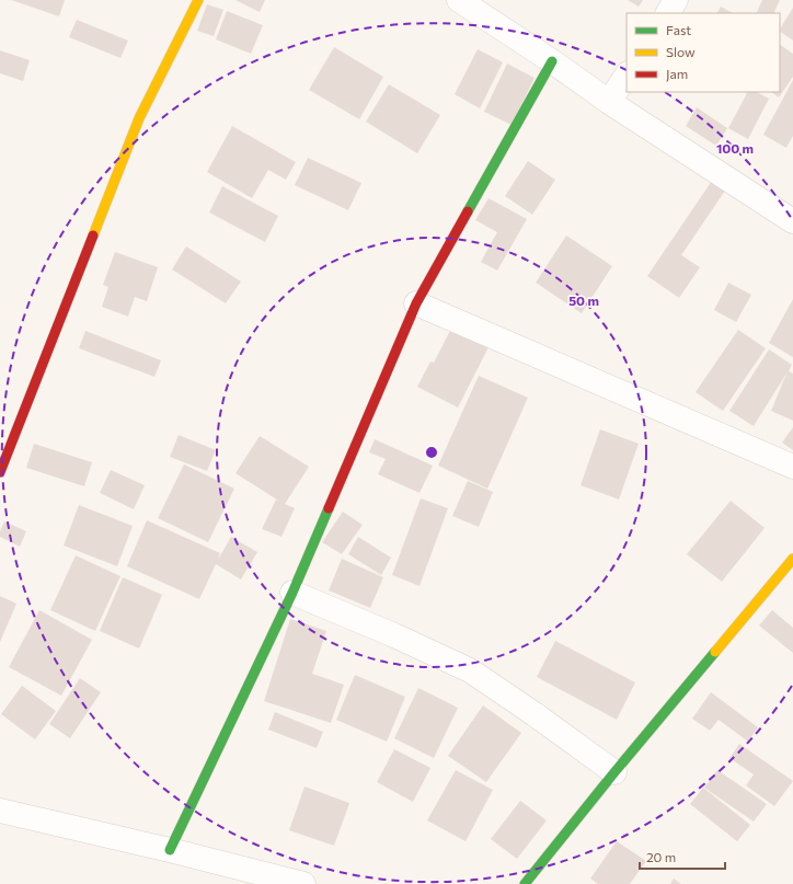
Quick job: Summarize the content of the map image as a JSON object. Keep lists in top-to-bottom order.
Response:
{
  "legend": ["Fast", "Slow", "Jam"],
  "scale_bar": "20 m",
  "rings": ["100 m", "50 m"]
}
